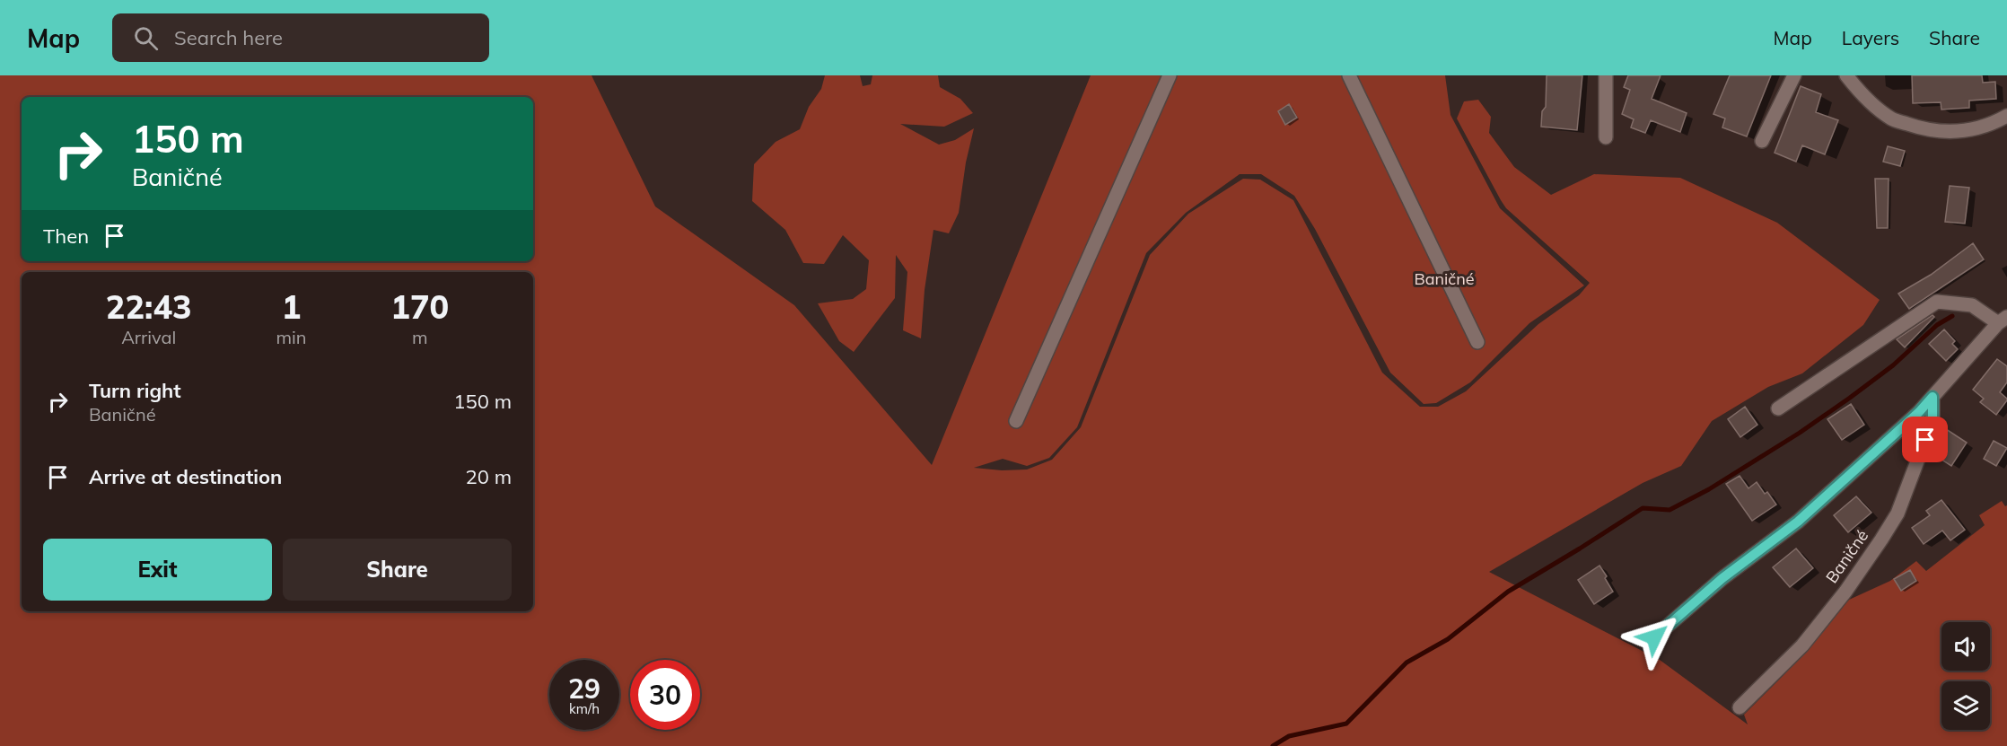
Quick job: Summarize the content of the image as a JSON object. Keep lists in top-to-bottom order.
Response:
{
  "streets": {
    "street": ["Baničné"]
  },
  "parks": ["Baničné"],
  "page": {
    "header": "Map",
    "search": "Search here",
    "nav": ["Map", "Layers", "Share"],
    "turn": ["150 m", "Baničné"],
    "then": "Then",
    "eta": [
      "22:43",
      "Arrival",
      "1",
      "min",
      "170",
      "m"
    ],
    "list": [
      {
        "name": "Turn right",
        "note": "Baničné",
        "value": "150 m"
      },
      {
        "name": "Arrive at destination",
        "value": "20 m"
      }
    ],
    "buttons": ["Exit", "Share"],
    "speed": "29 km/h",
    "limit": "30"
  }
}
